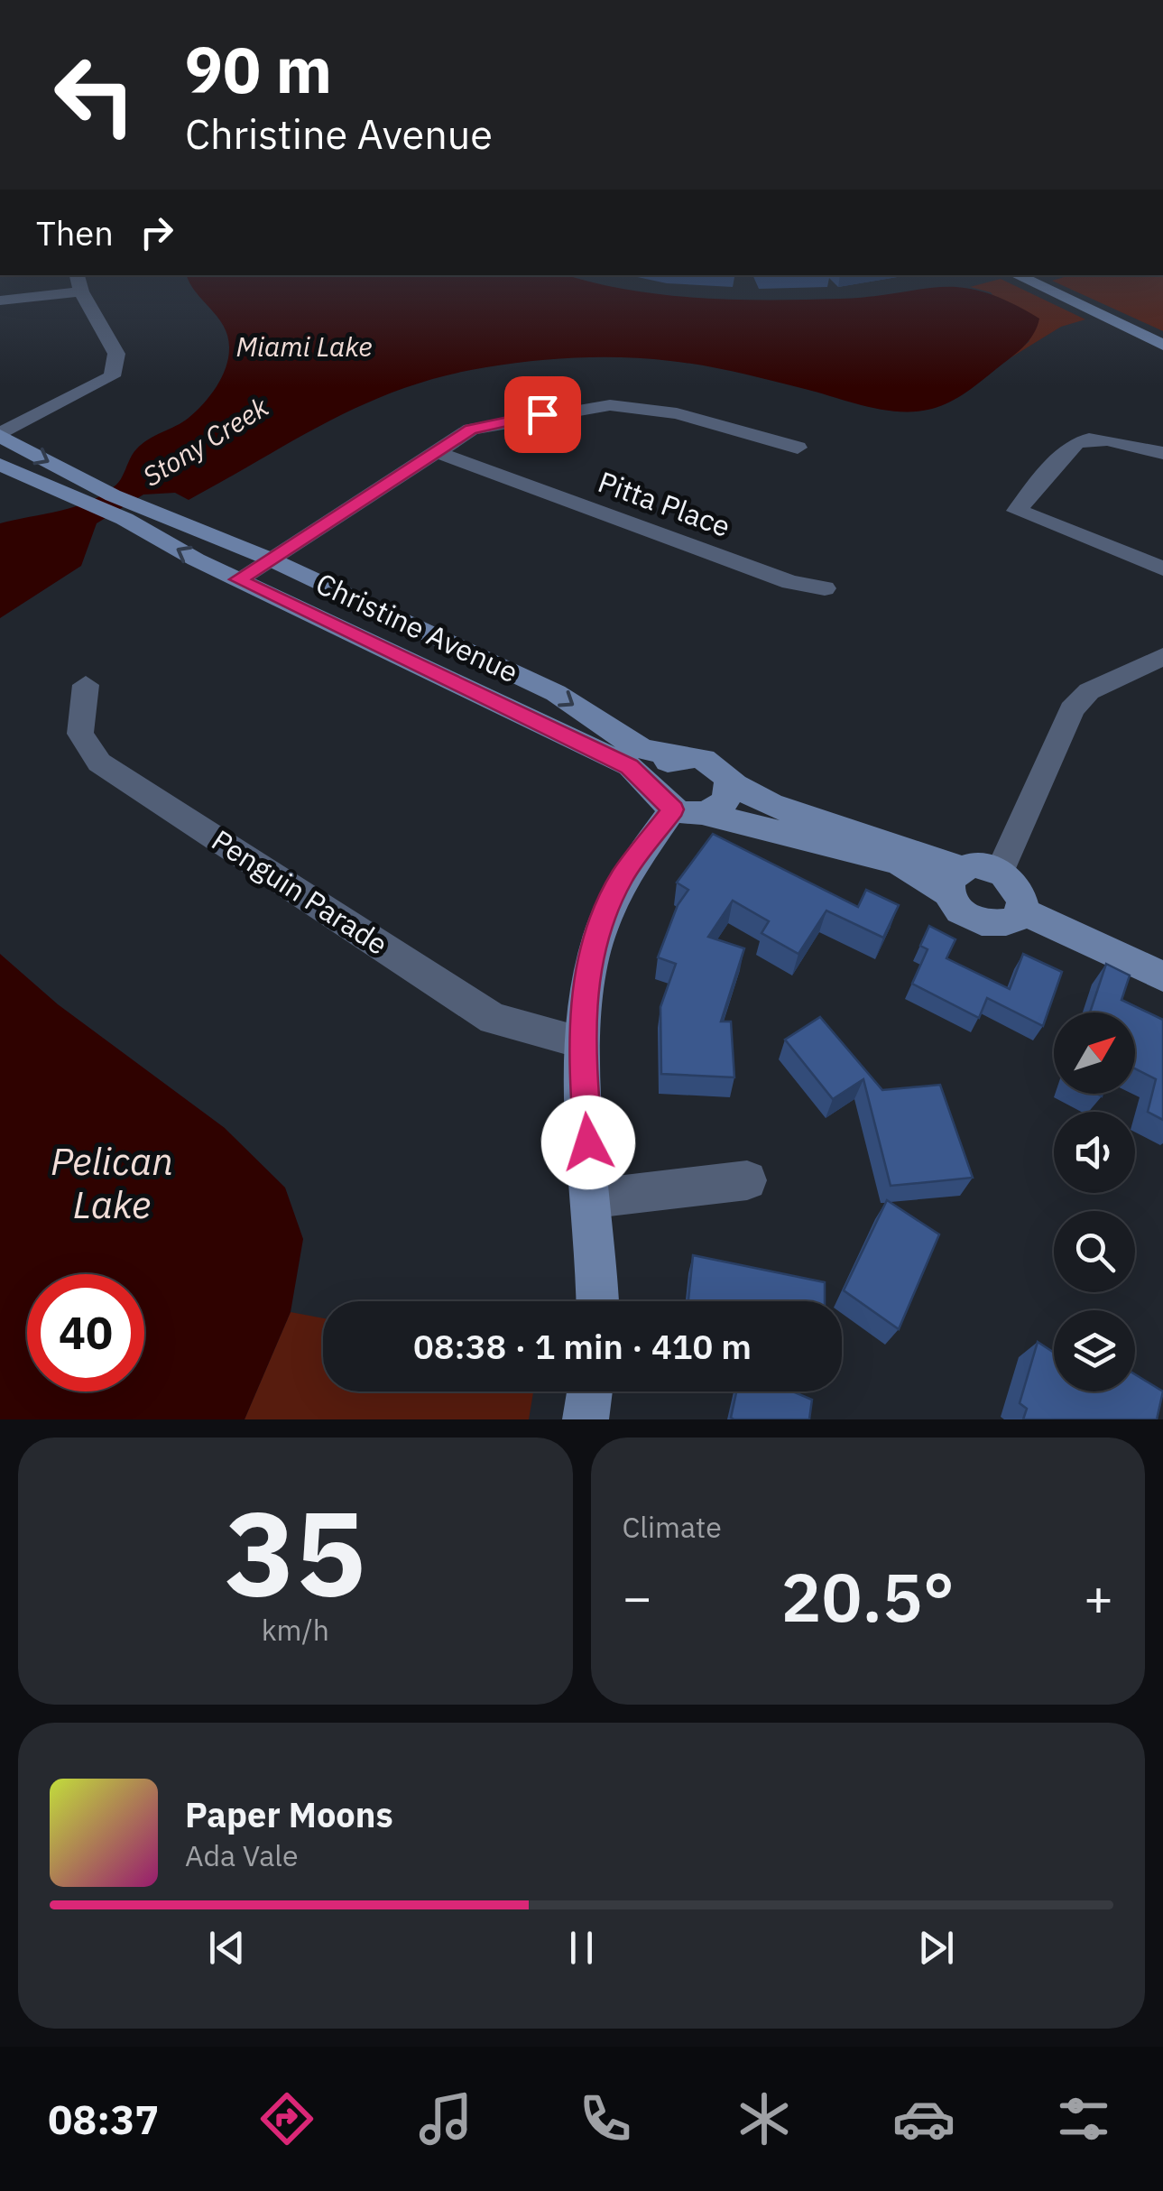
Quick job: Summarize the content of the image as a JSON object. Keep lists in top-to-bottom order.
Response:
{
  "streets": {
    "street": ["Pitta Place", "Christine Avenue", "Penguin Parade"]
  },
  "water": ["Miami Lake", "Stony Creek", "Pelican Lake"],
  "north": "top right",
  "page": {
    "turn": ["90 m", "Christine Avenue"],
    "then": "Then",
    "limit": "40",
    "trip": "08:38 · 1 min · 410 m",
    "tile": [
      ["35", "km/h"],
      "Climate"
    ],
    "heat": ["−", "20.5°", "+"],
    "song": ["Paper Moons", "Ada Vale"],
    "tabs": "08:37"
  }
}
